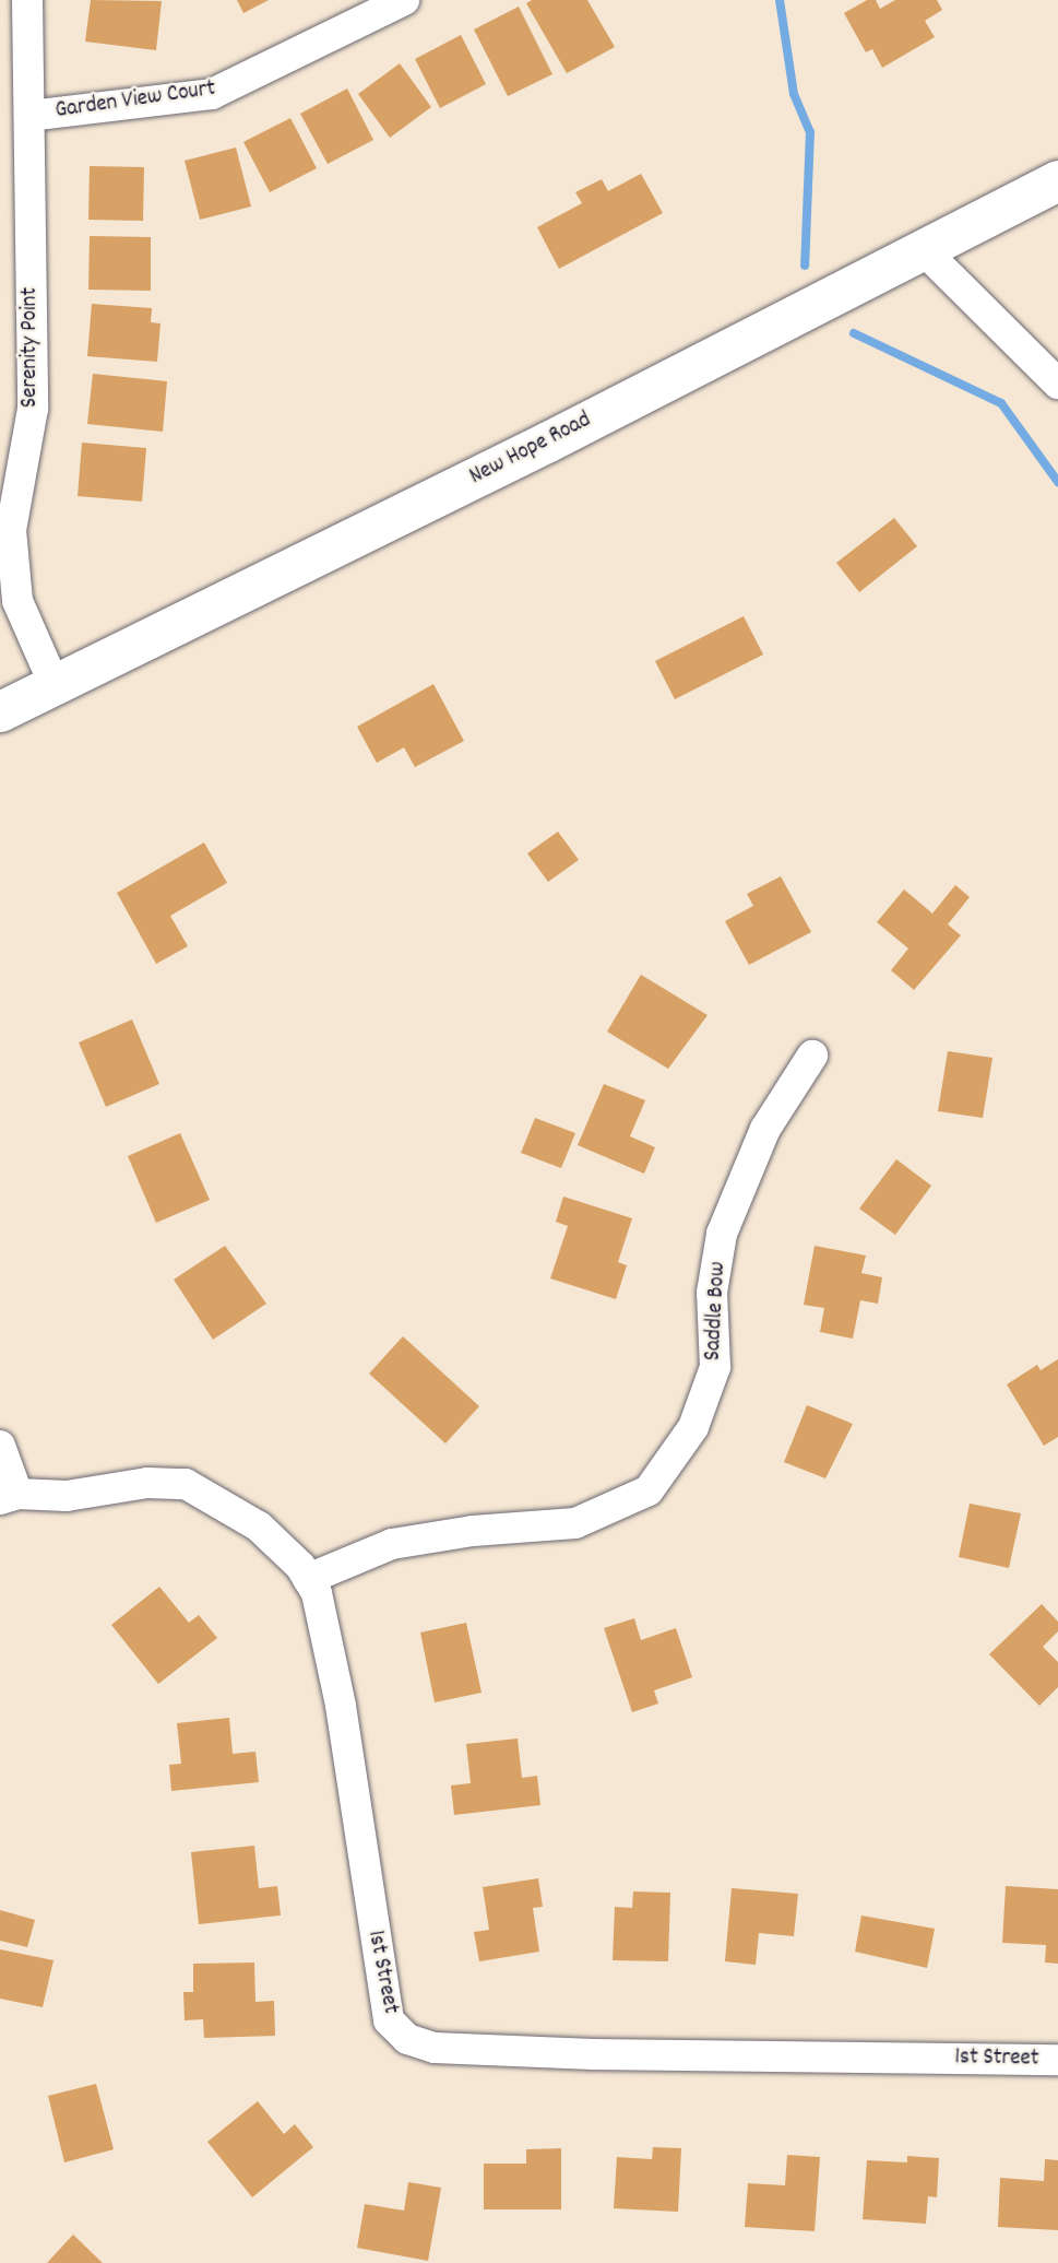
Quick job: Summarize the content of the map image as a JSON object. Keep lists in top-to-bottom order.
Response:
{
  "streets": {
    "street": [
      "Garden View Court",
      "Serenity Point",
      "New Hope Road",
      "Saddle Bow",
      "1st Street"
    ]
  },
  "crossings": [
    ["Garden View Court", "Serenity Point"],
    ["Serenity Point", "New Hope Road"],
    ["Saddle Bow", "1st Street"]
  ]
}
